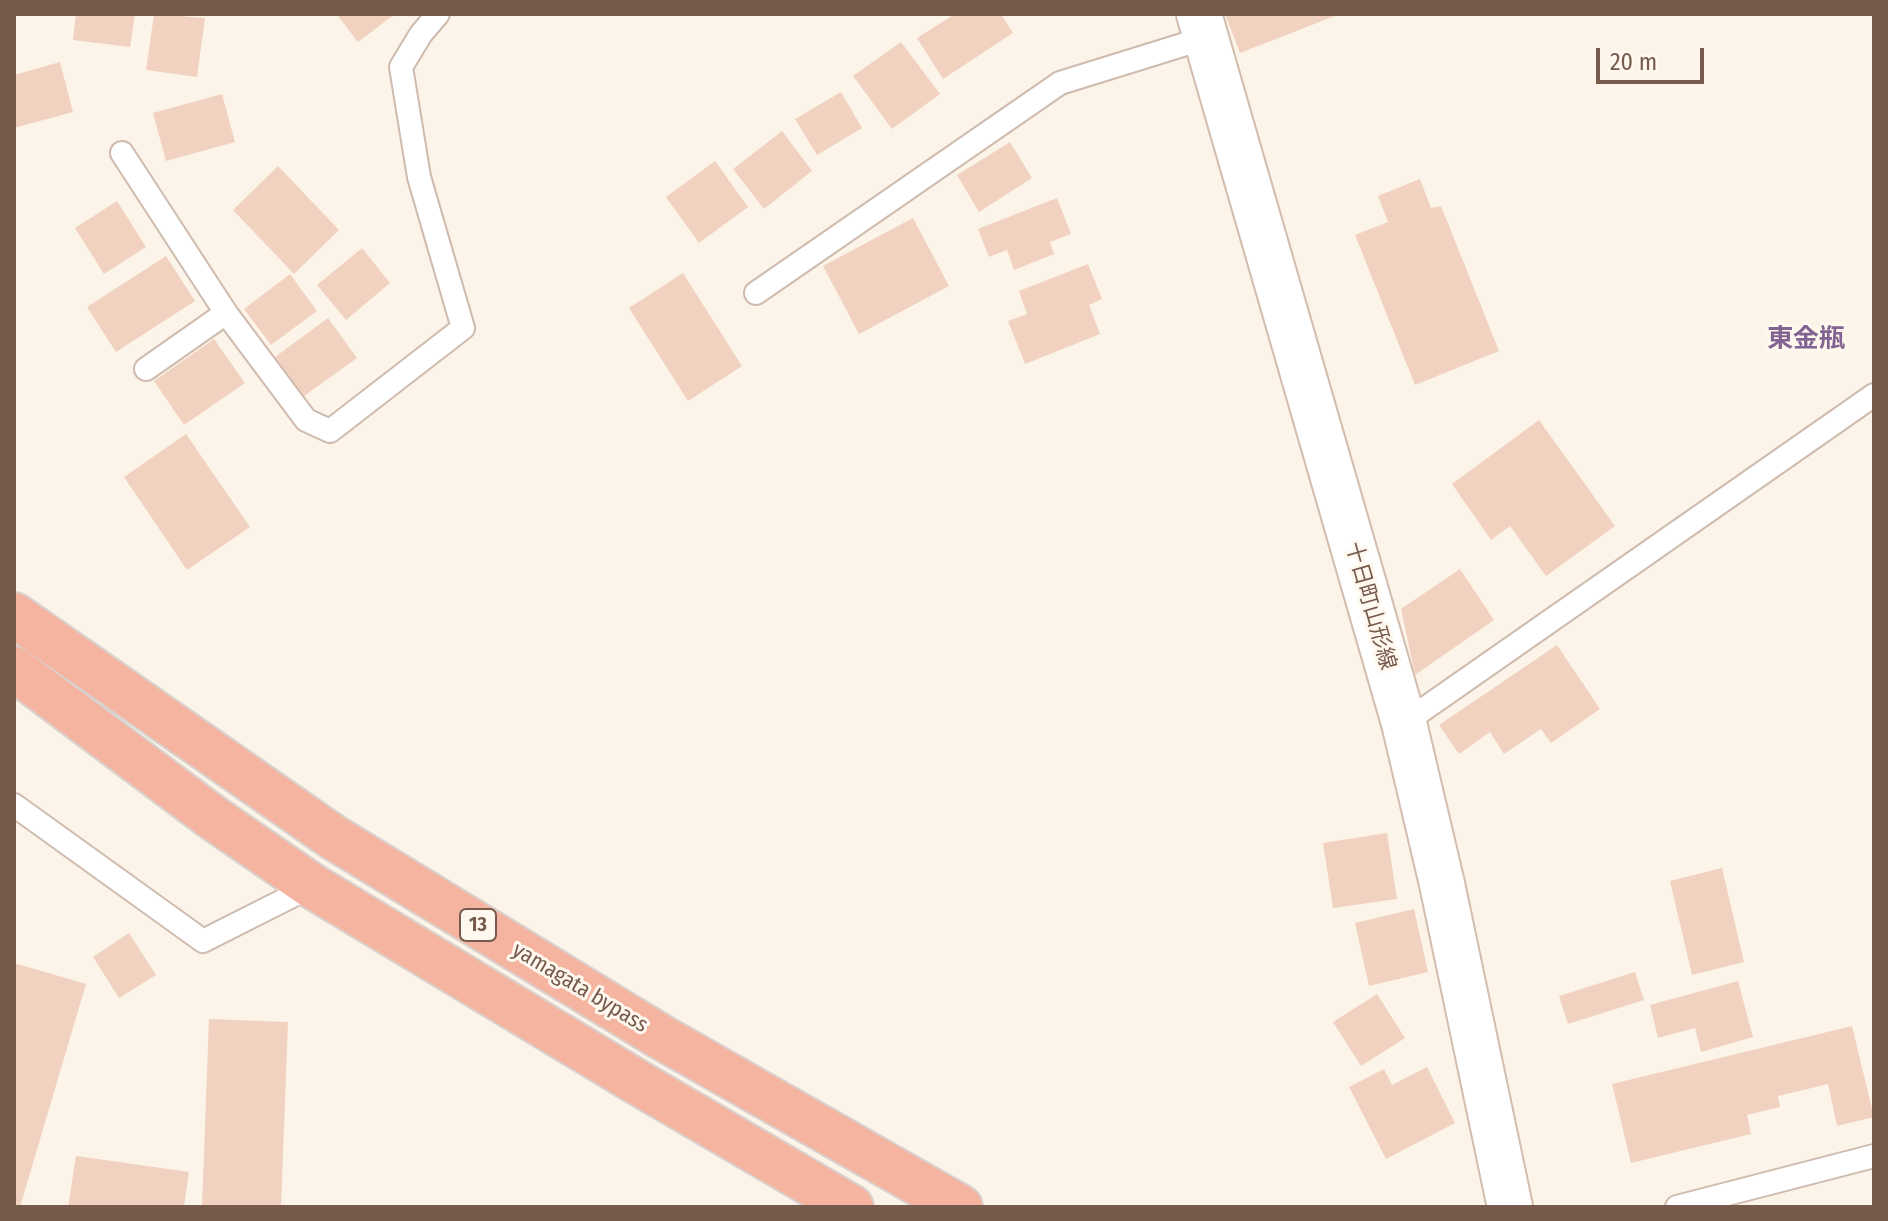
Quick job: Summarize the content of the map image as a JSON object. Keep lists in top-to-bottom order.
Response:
{
  "streets": {
    "highway": ["13", "yamagata bypass"],
    "main road": ["十日町山形線"]
  },
  "districts": ["東金瓶"],
  "scale_bar": "20 m"
}
